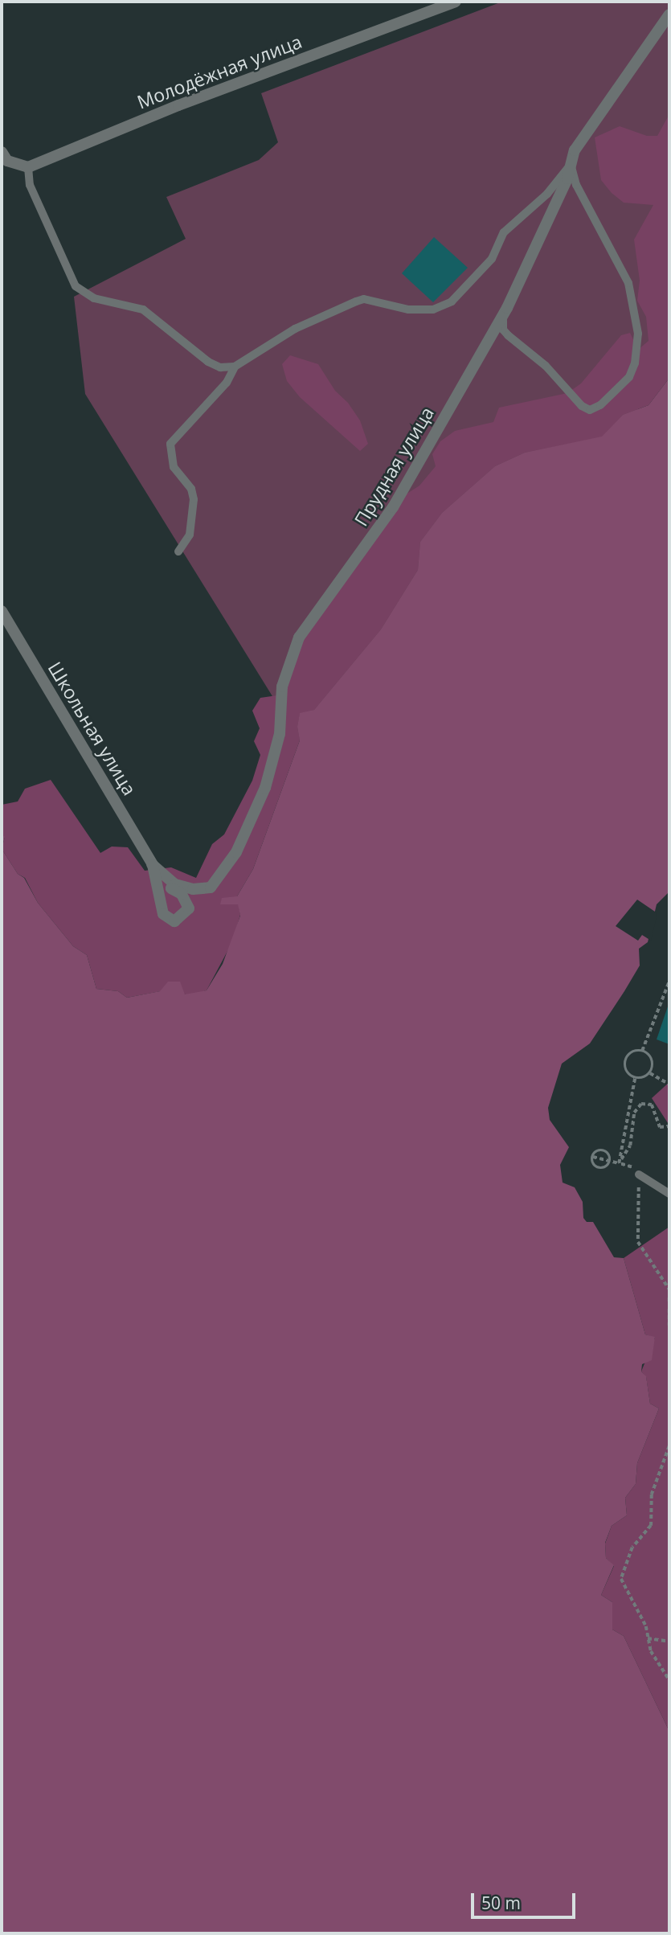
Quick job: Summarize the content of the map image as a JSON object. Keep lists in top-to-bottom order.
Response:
{
  "streets": {
    "street": ["Молодёжная улица", "Прудная улица", "Школьная улица"]
  },
  "crossings": [
    ["Прудная улица", "Школьная улица"]
  ],
  "scale_bar": "50 m"
}
